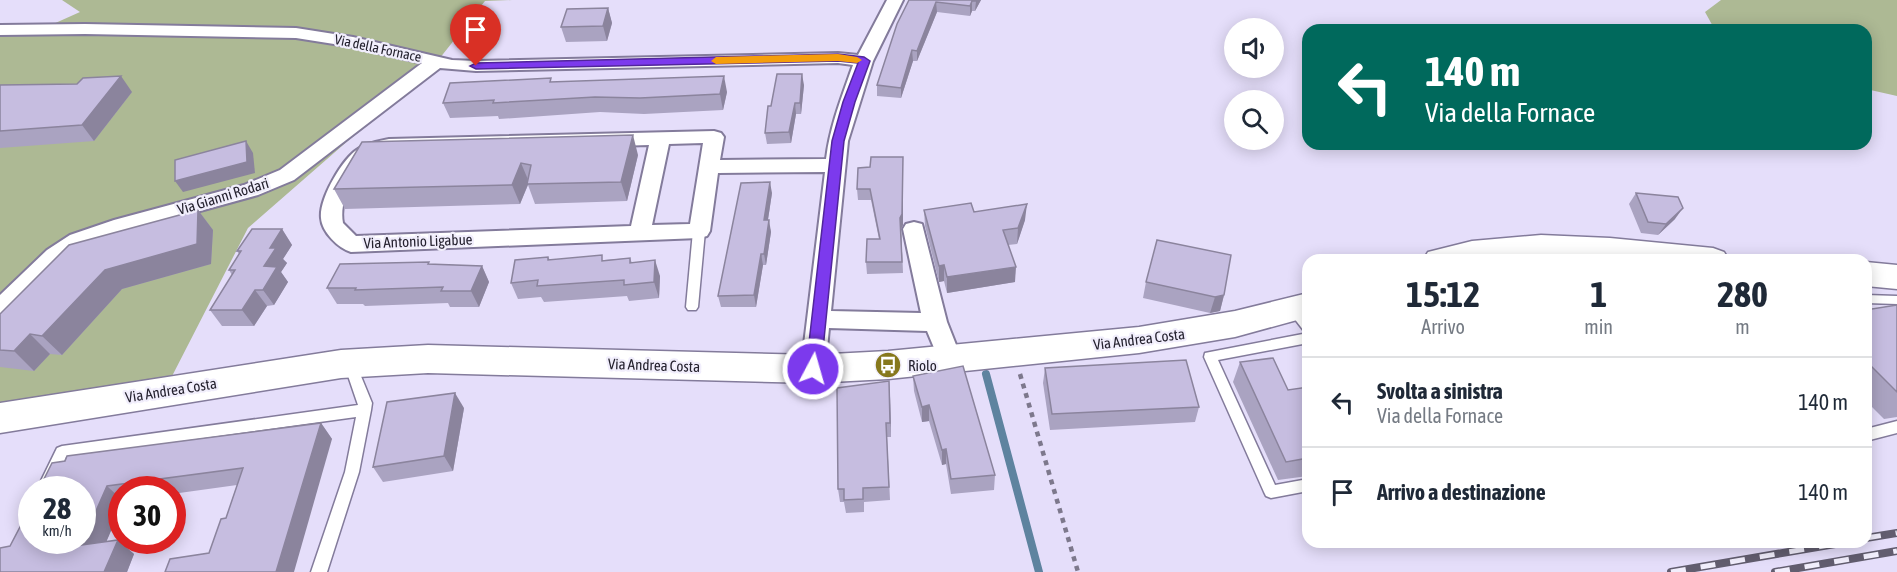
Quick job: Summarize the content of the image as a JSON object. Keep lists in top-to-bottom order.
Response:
{
  "streets": {
    "main road": ["Via Andrea Costa"],
    "street": ["Via della Fornace", "Via Gianni Rodari", "Via Antonio Ligabue"]
  },
  "crossings": [
    ["Via della Fornace", "Via Gianni Rodari"]
  ],
  "places": {
    "bus stop": ["Riolo"]
  },
  "page": {
    "turn": ["140 m", "Via della Fornace"],
    "eta": [
      "15:12",
      "Arrivo",
      "1",
      "min",
      "280",
      "m"
    ],
    "list": [
      {
        "name": "Svolta a sinistra",
        "note": "Via della Fornace",
        "value": "140 m"
      },
      {
        "name": "Arrivo a destinazione",
        "value": "140 m"
      }
    ],
    "speed": "28 km/h",
    "limit": "30"
  }
}
